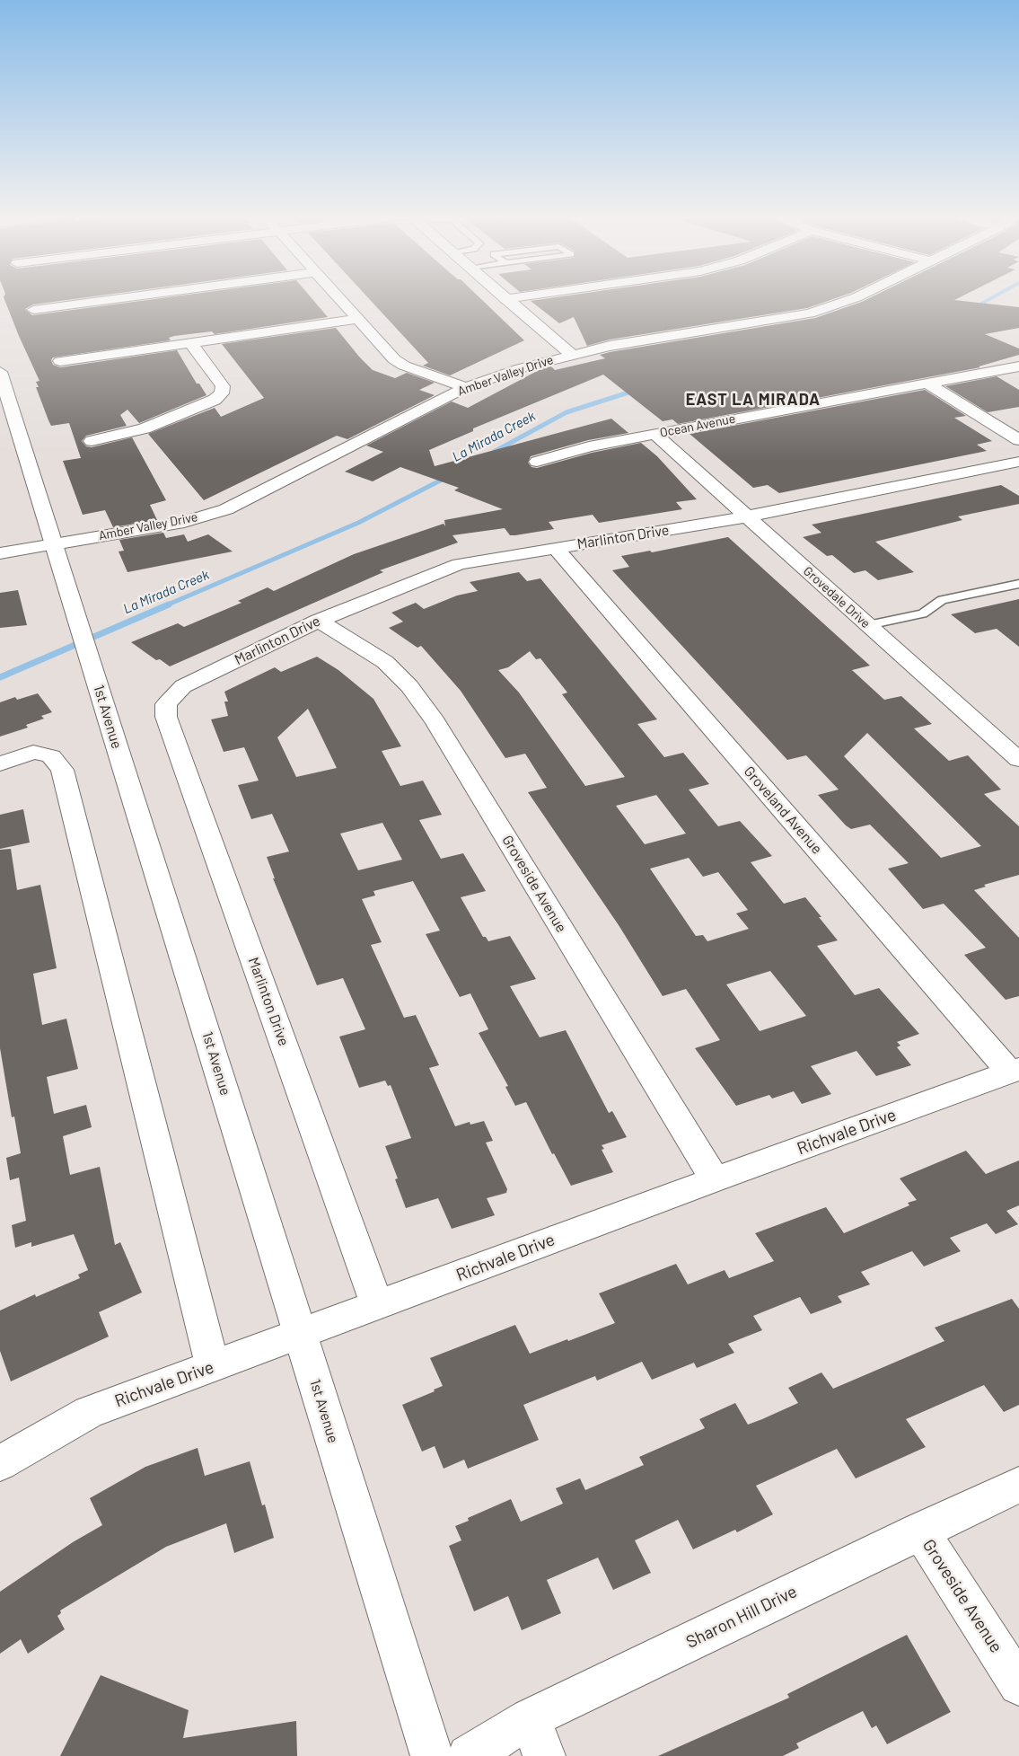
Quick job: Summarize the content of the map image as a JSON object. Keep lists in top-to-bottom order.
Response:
{
  "streets": {
    "street": [
      "Amber Valley Drive",
      "Ocean Avenue",
      "Marlinton Drive",
      "Grovedale Drive",
      "1st Avenue",
      "Groveland Avenue",
      "Groveside Avenue",
      "Richvale Drive",
      "Sharon Hill Drive"
    ]
  },
  "crossings": [
    ["Amber Valley Drive", "1st Avenue"],
    ["Ocean Avenue", "Grovedale Drive"],
    ["Marlinton Drive", "Grovedale Drive"],
    ["Marlinton Drive", "Groveland Avenue"],
    ["Marlinton Drive", "Groveside Avenue"],
    ["Marlinton Drive", "Richvale Drive"],
    ["1st Avenue", "Richvale Drive"],
    ["Groveland Avenue", "Richvale Drive"],
    ["Groveside Avenue", "Richvale Drive"],
    ["Groveside Avenue", "Sharon Hill Drive"]
  ],
  "districts": ["EAST LA MIRADA"],
  "water": ["La Mirada Creek"]
}
